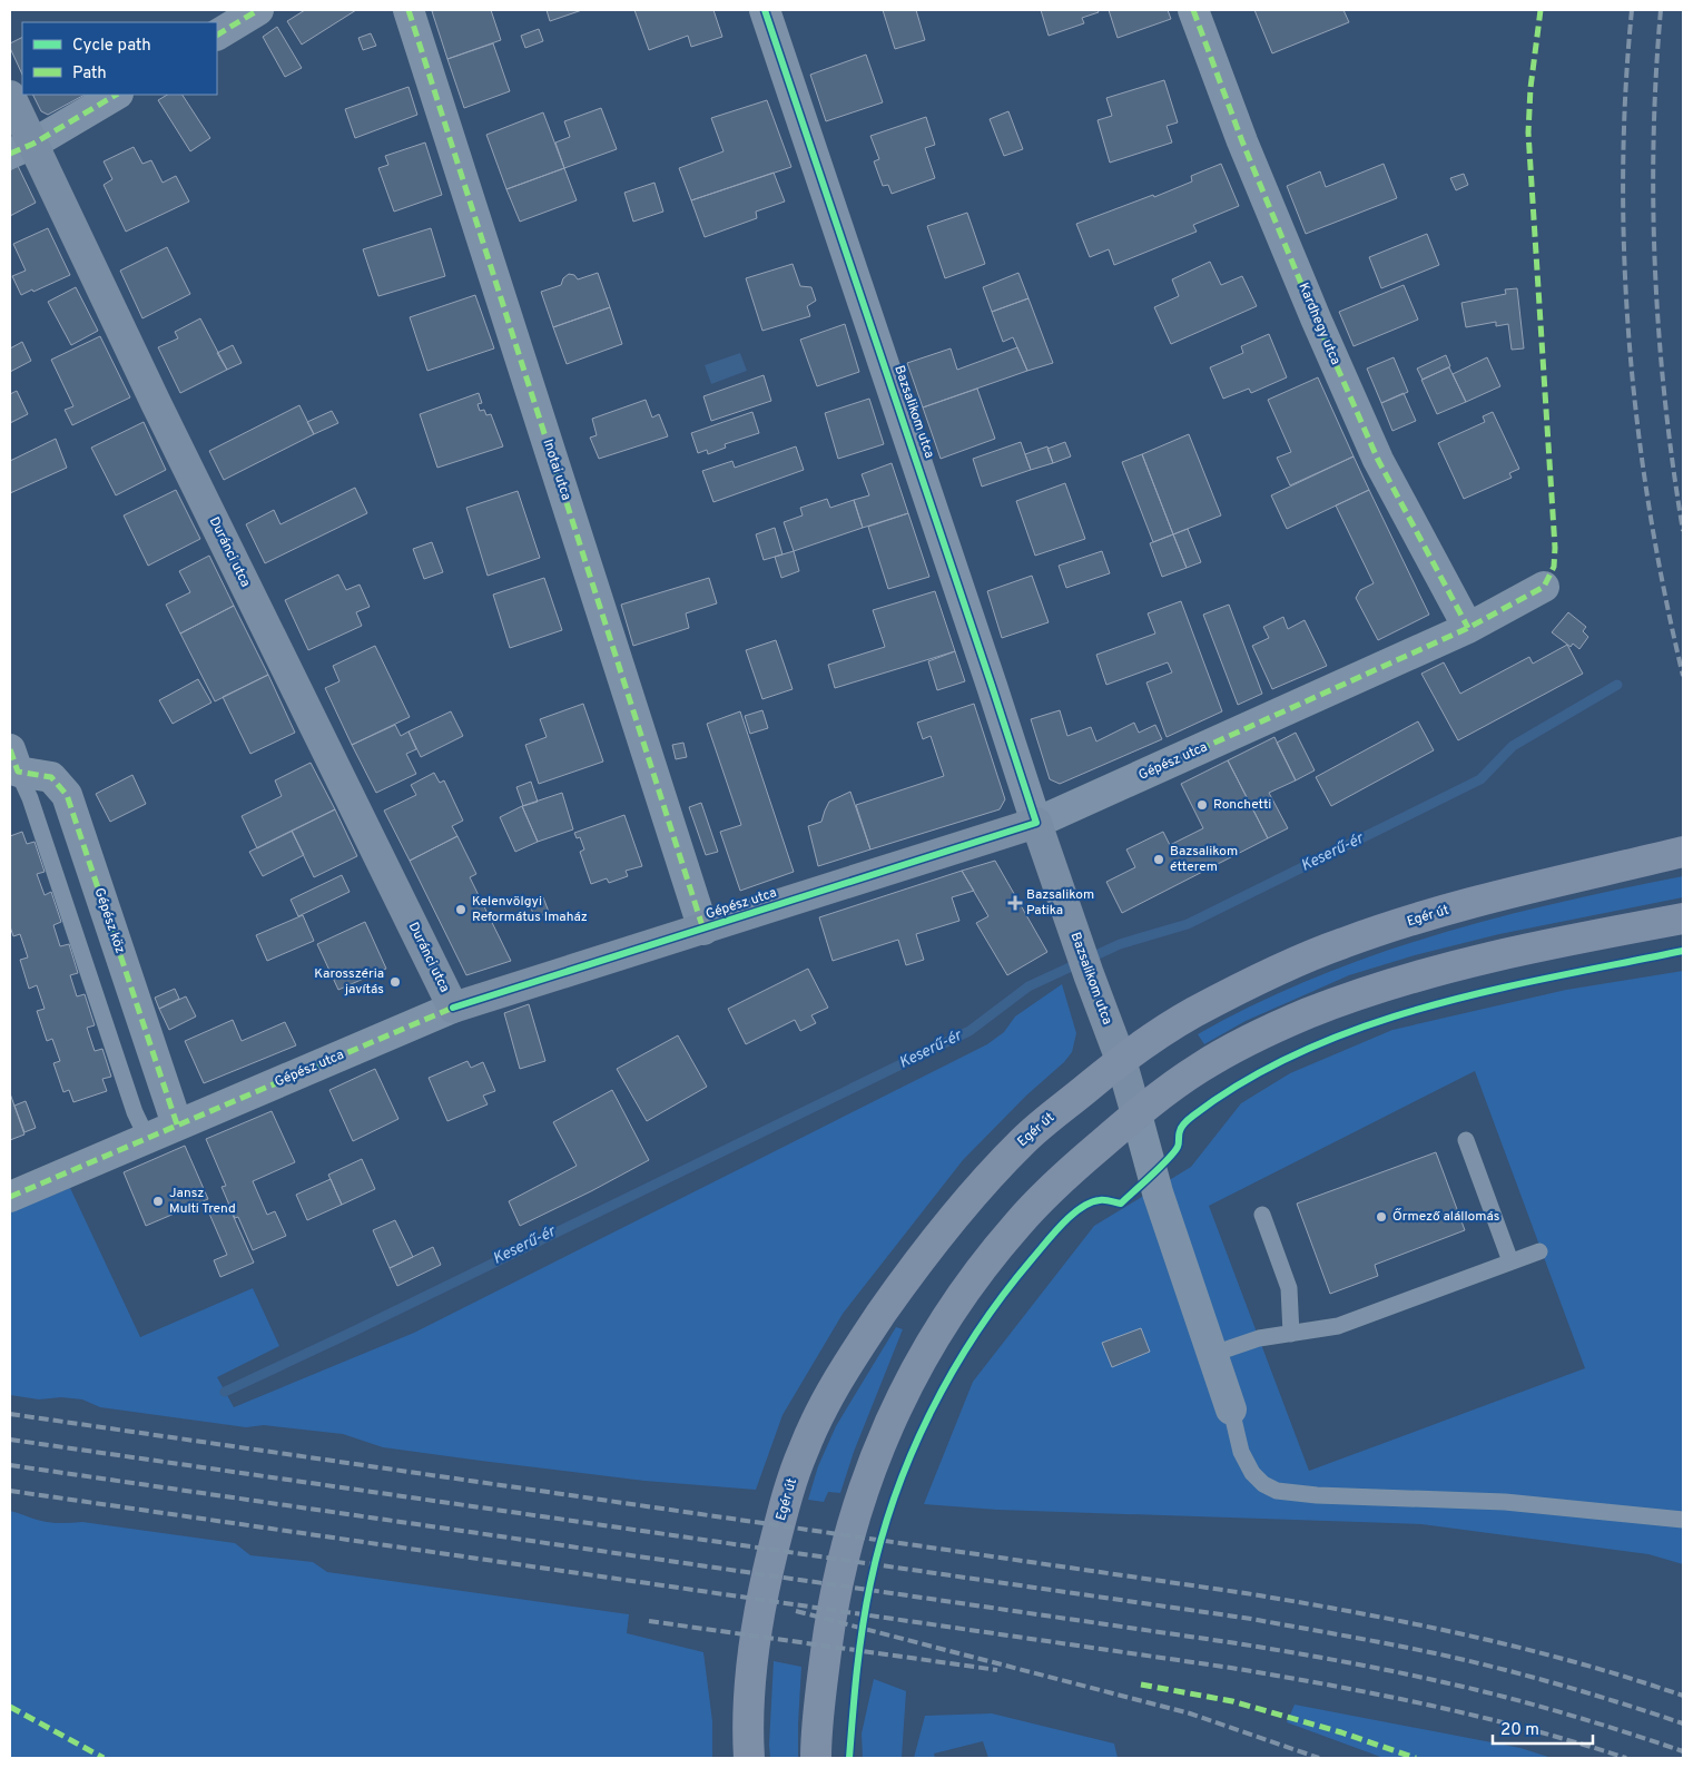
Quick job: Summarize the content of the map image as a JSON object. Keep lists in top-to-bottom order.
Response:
{
  "streets": {
    "main road": ["Egér út"],
    "street": [
      "Kardhegy utca",
      "Bazsalikom utca",
      "Inotai utca",
      "Duránci utca",
      "Gépész utca",
      "Gépész köz"
    ]
  },
  "crossings": [
    ["Kardhegy utca", "Gépész utca"],
    ["Bazsalikom utca", "Gépész utca"],
    ["Bazsalikom utca", "Egér út"],
    ["Inotai utca", "Gépész utca"],
    ["Duránci utca", "Gépész utca"],
    ["Gépész utca", "Gépész köz"]
  ],
  "water": ["Keserű-ér"],
  "places": {
    "other": [
      "Ronchetti",
      "Bazsalikom étterem",
      "Kelenvölgyi Református Imaház",
      "Karosszéria javítás",
      "Jansz Multi Trend",
      "Őrmező alállomás"
    ],
    "health": ["Bazsalikom Patika"]
  },
  "legend": ["Cycle path", "Path"],
  "scale_bar": "20 m"
}
